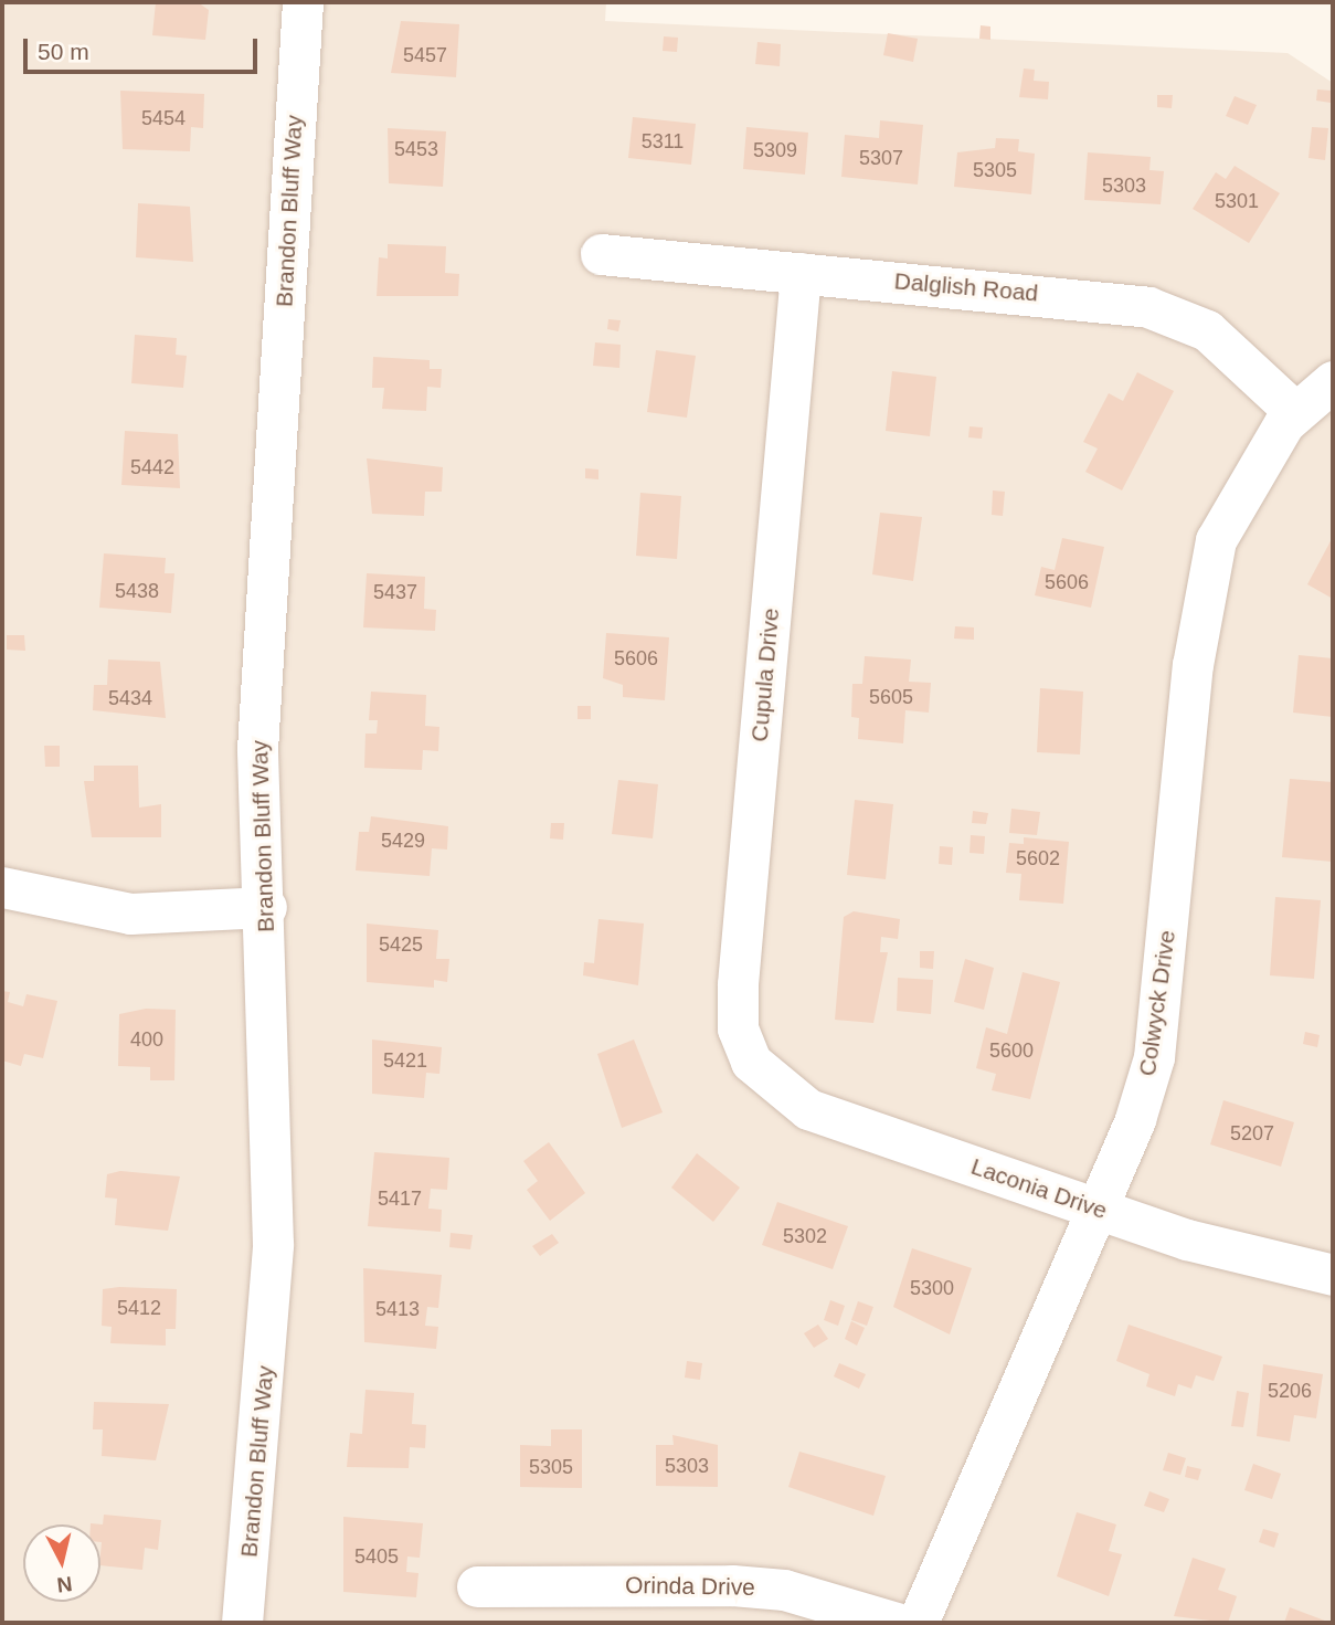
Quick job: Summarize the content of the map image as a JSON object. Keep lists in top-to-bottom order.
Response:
{
  "streets": {
    "street": [
      "Brandon Bluff Way",
      "Dalglish Road",
      "Cupula Drive",
      "Colwyck Drive",
      "Laconia Drive",
      "Orinda Drive"
    ]
  },
  "crossings": [
    ["Dalglish Road", "Cupula Drive"],
    ["Dalglish Road", "Colwyck Drive"],
    ["Cupula Drive", "Laconia Drive"],
    ["Colwyck Drive", "Laconia Drive"]
  ],
  "house_numbers": [
    "5457",
    "5454",
    "5311",
    "5453",
    "5309",
    "5307",
    "5305",
    "5303",
    "5301",
    "5442",
    "5606",
    "5438",
    "5437",
    "5606",
    "5605",
    "5434",
    "5429",
    "5602",
    "5425",
    "400",
    "5600",
    "5421",
    "5207",
    "5417",
    "5302",
    "5300",
    "5412",
    "5413",
    "5206",
    "5303",
    "5305",
    "5405"
  ],
  "scale_bar": "50 m",
  "north": "bottom"
}
